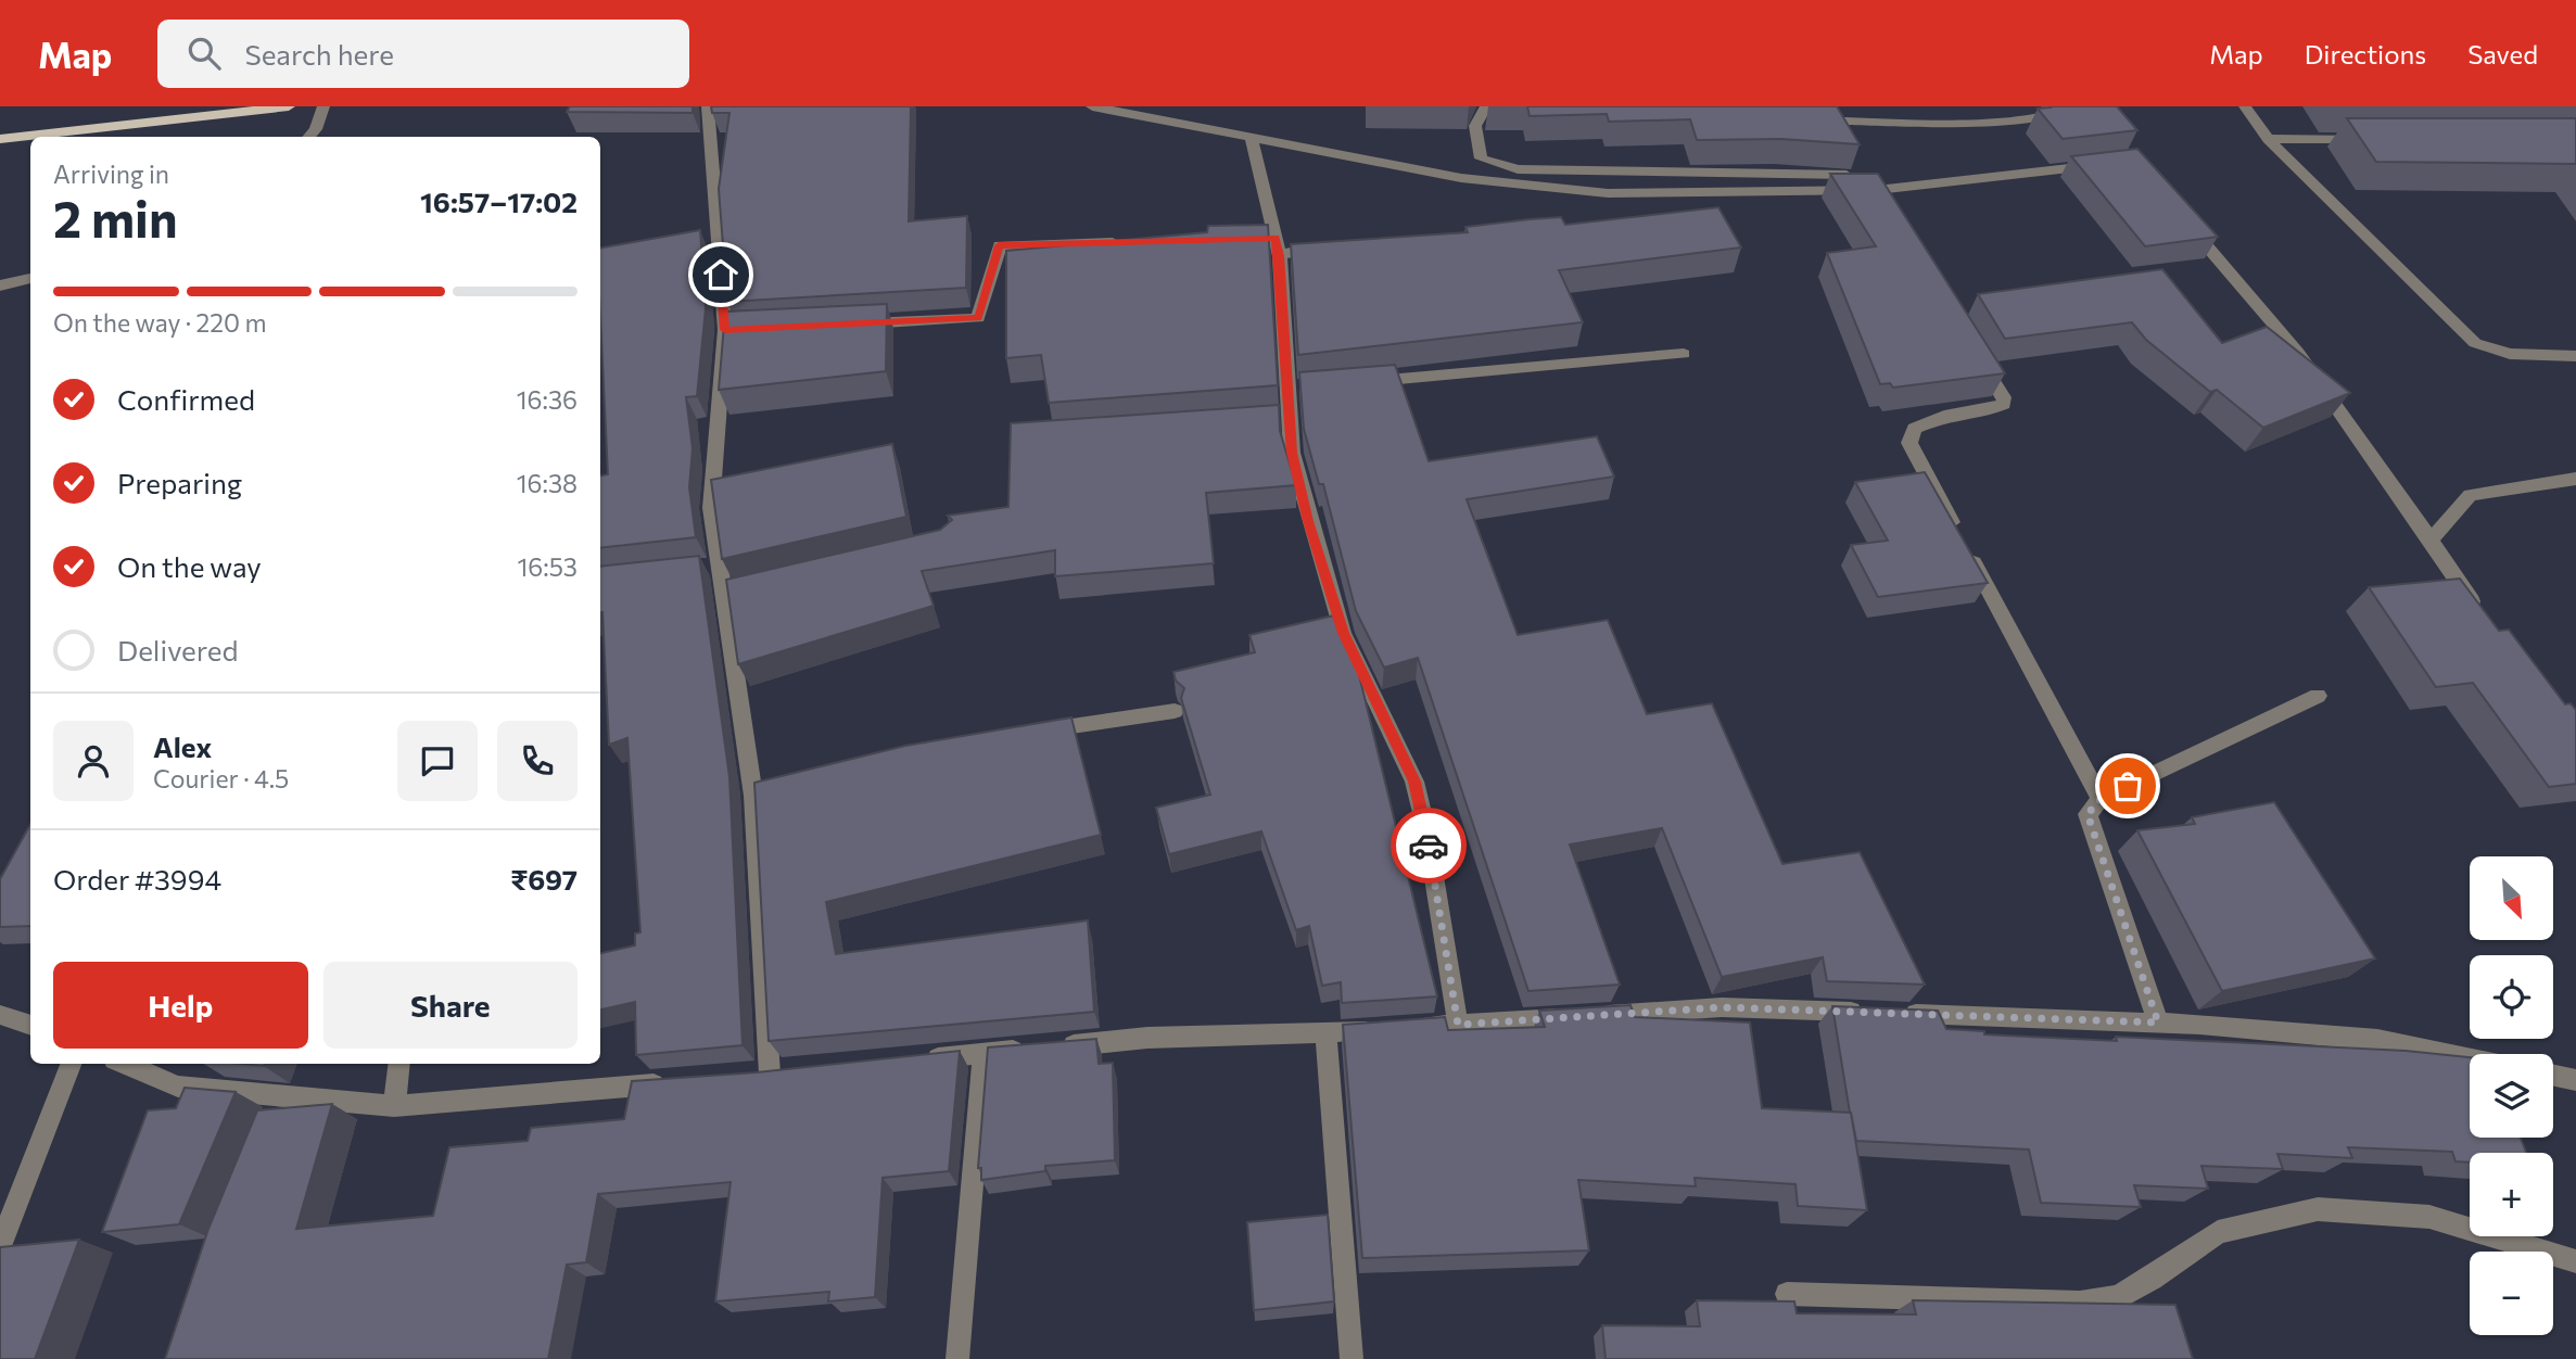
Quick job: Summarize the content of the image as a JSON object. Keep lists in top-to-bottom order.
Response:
{
  "north": "bottom right",
  "page": {
    "header": "Map",
    "search": "Search here",
    "nav": ["Map", "Directions", "Saved"],
    "heading": ["2 min", "Arriving in", "16:57–17:02"],
    "panel": [
      "Alex",
      "Courier · 4.5",
      "Order #3994",
      "₹697"
    ],
    "bar": "On the way · 220 m",
    "list": [
      ["Confirmed", "16:36"],
      ["Preparing", "16:38"],
      ["On the way", "16:53"],
      "Delivered"
    ],
    "map_buttons": ["+", "−"],
    "buttons": ["Help", "Share"]
  }
}
